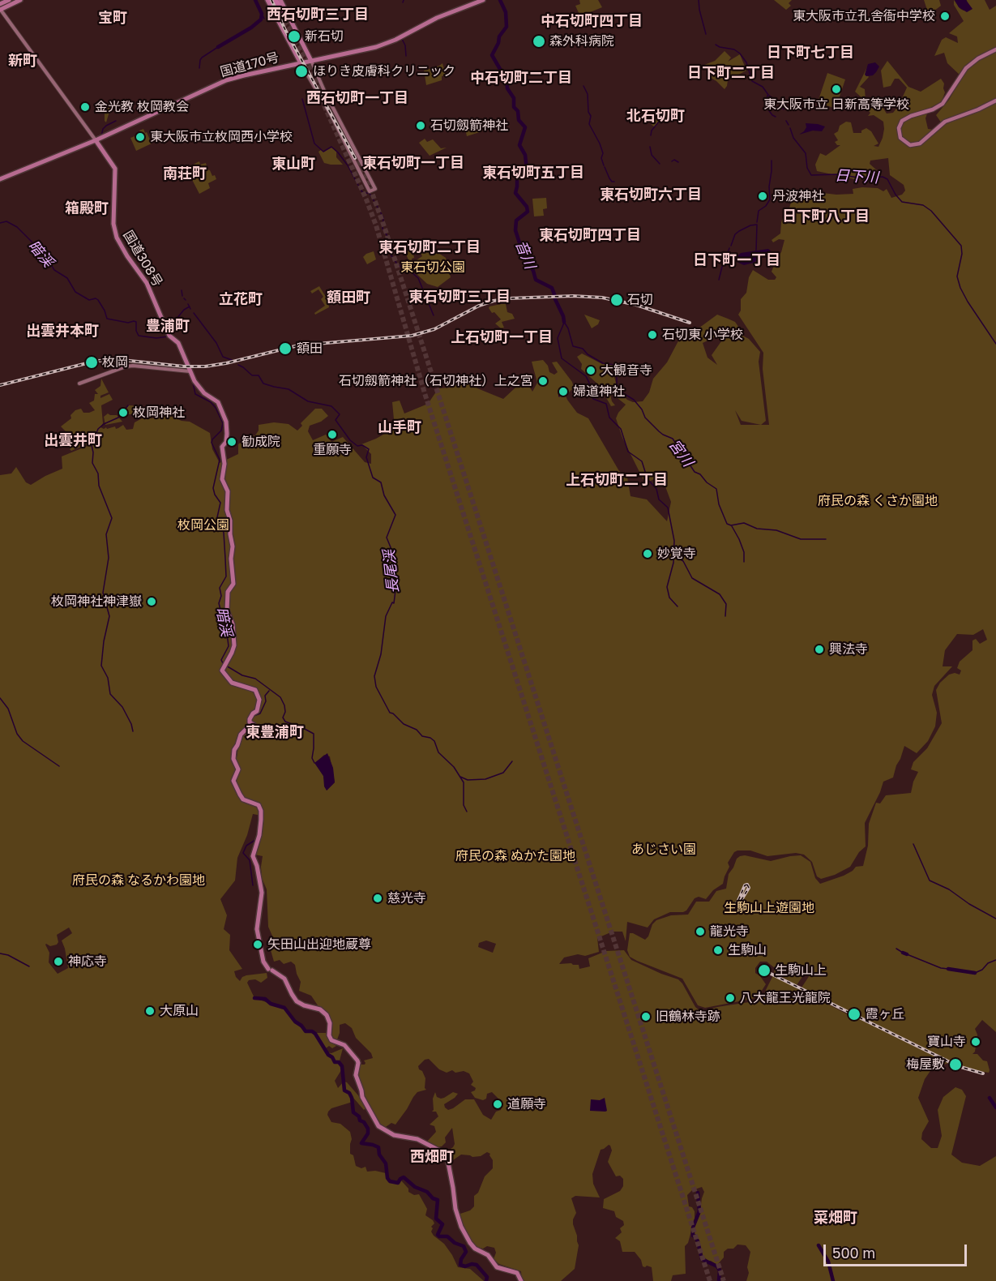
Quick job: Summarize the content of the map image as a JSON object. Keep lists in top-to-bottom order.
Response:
{
  "streets": {
    "highway": ["国道170号", "国道308号"]
  },
  "crossings": [
    ["国道170号", "国道308号"]
  ],
  "districts": [
    "西石切町三丁目",
    "宝町",
    "中石切町四丁目",
    "日下町七丁目",
    "新町",
    "日下町二丁目",
    "中石切町二丁目",
    "西石切町一丁目",
    "北石切町",
    "東石切町一丁目",
    "東山町",
    "東石切町五丁目",
    "南荘町",
    "東石切町六丁目",
    "箱殿町",
    "日下町八丁目",
    "東石切町四丁目",
    "東石切町二丁目",
    "日下町一丁目",
    "東石切町三丁目",
    "額田町",
    "立花町",
    "豊浦町",
    "出雲井本町",
    "上石切町一丁目",
    "山手町",
    "出雲井町",
    "上石切町二丁目",
    "東豊浦町",
    "西畑町",
    "菜畑町"
  ],
  "water": [
    "日下川",
    "暗渓",
    "音川",
    "宮川",
    "長尾渓"
  ],
  "parks": [
    "東石切公園",
    "府民の森 くさか園地",
    "枚岡公園",
    "あじさい園",
    "府民の森 ぬかた園地",
    "府民の森 なるかわ園地",
    "生駒山上遊園地"
  ],
  "places": [
    "東大阪市立孔舎衙中学校",
    "新石切",
    "森外科病院",
    "ほりき皮膚科クリニック",
    "東大阪市立 日新高等学校",
    "金光教 枚岡教会",
    "石切劔箭神社",
    "東大阪市立枚岡西小学校",
    "丹波神社",
    "石切",
    "石切東 小学校",
    "額田",
    "枚岡",
    "大観音寺",
    "石切劔箭神社（石切神社）上之宮",
    "婦道神社",
    "枚岡神社",
    "重願寺",
    "勧成院",
    "妙覚寺",
    "枚岡神社神津嶽",
    "興法寺",
    "慈光寺",
    "龍光寺",
    "矢田山出迎地蔵尊",
    "生駒山",
    "神応寺",
    "生駒山上",
    "八大龍王光龍院",
    "大原山",
    "霞ヶ丘",
    "旧鶴林寺跡",
    "寶山寺",
    "梅屋敷",
    "道願寺"
  ],
  "scale_bar": "500 m"
}
